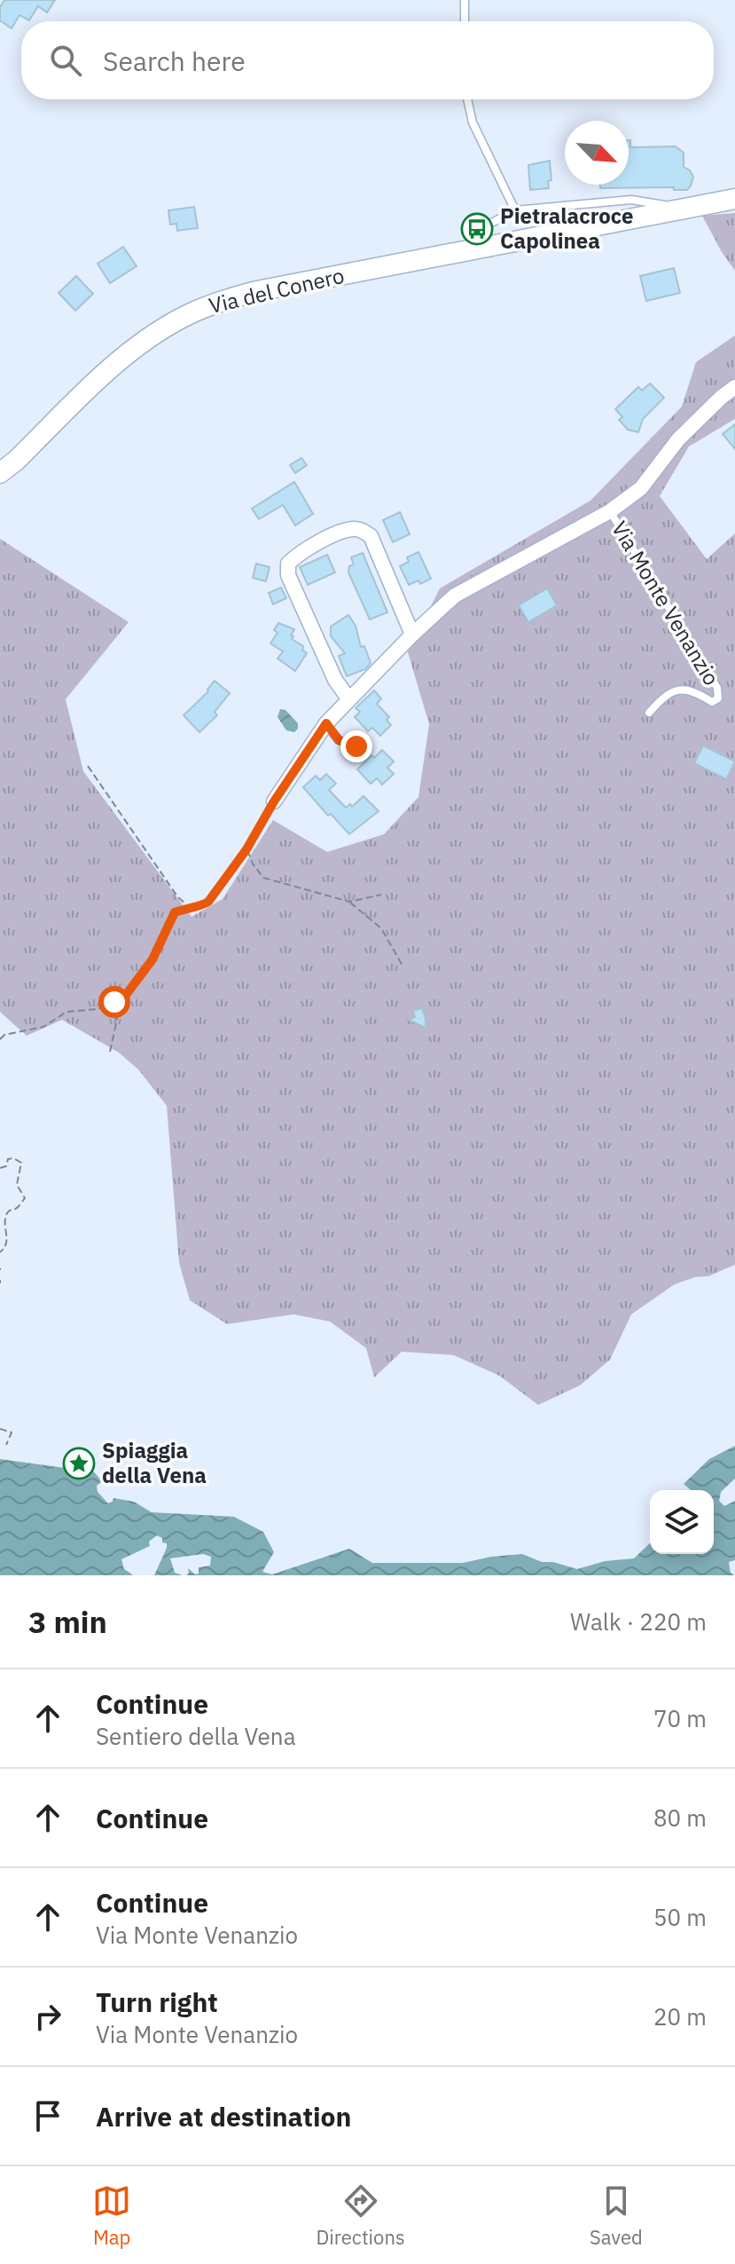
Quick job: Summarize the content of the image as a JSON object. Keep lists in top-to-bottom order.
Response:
{
  "streets": {
    "main road": ["Via del Conero"],
    "street": ["Via Monte Venanzio"]
  },
  "places": {
    "bus stop": ["Pietralacroce Capolinea"],
    "place": ["Spiaggia della Vena"]
  },
  "north": "bottom right",
  "page": {
    "search": "Search here",
    "heading": ["3 min", "Walk · 220 m"],
    "list": [
      ["Continue", "Sentiero della Vena", "70 m"],
      ["Continue", "80 m"],
      ["Continue", "Via Monte Venanzio", "50 m"],
      ["Turn right", "Via Monte Venanzio", "20 m"],
      "Arrive at destination"
    ],
    "nav": ["Map", "Directions", "Saved"]
  }
}
